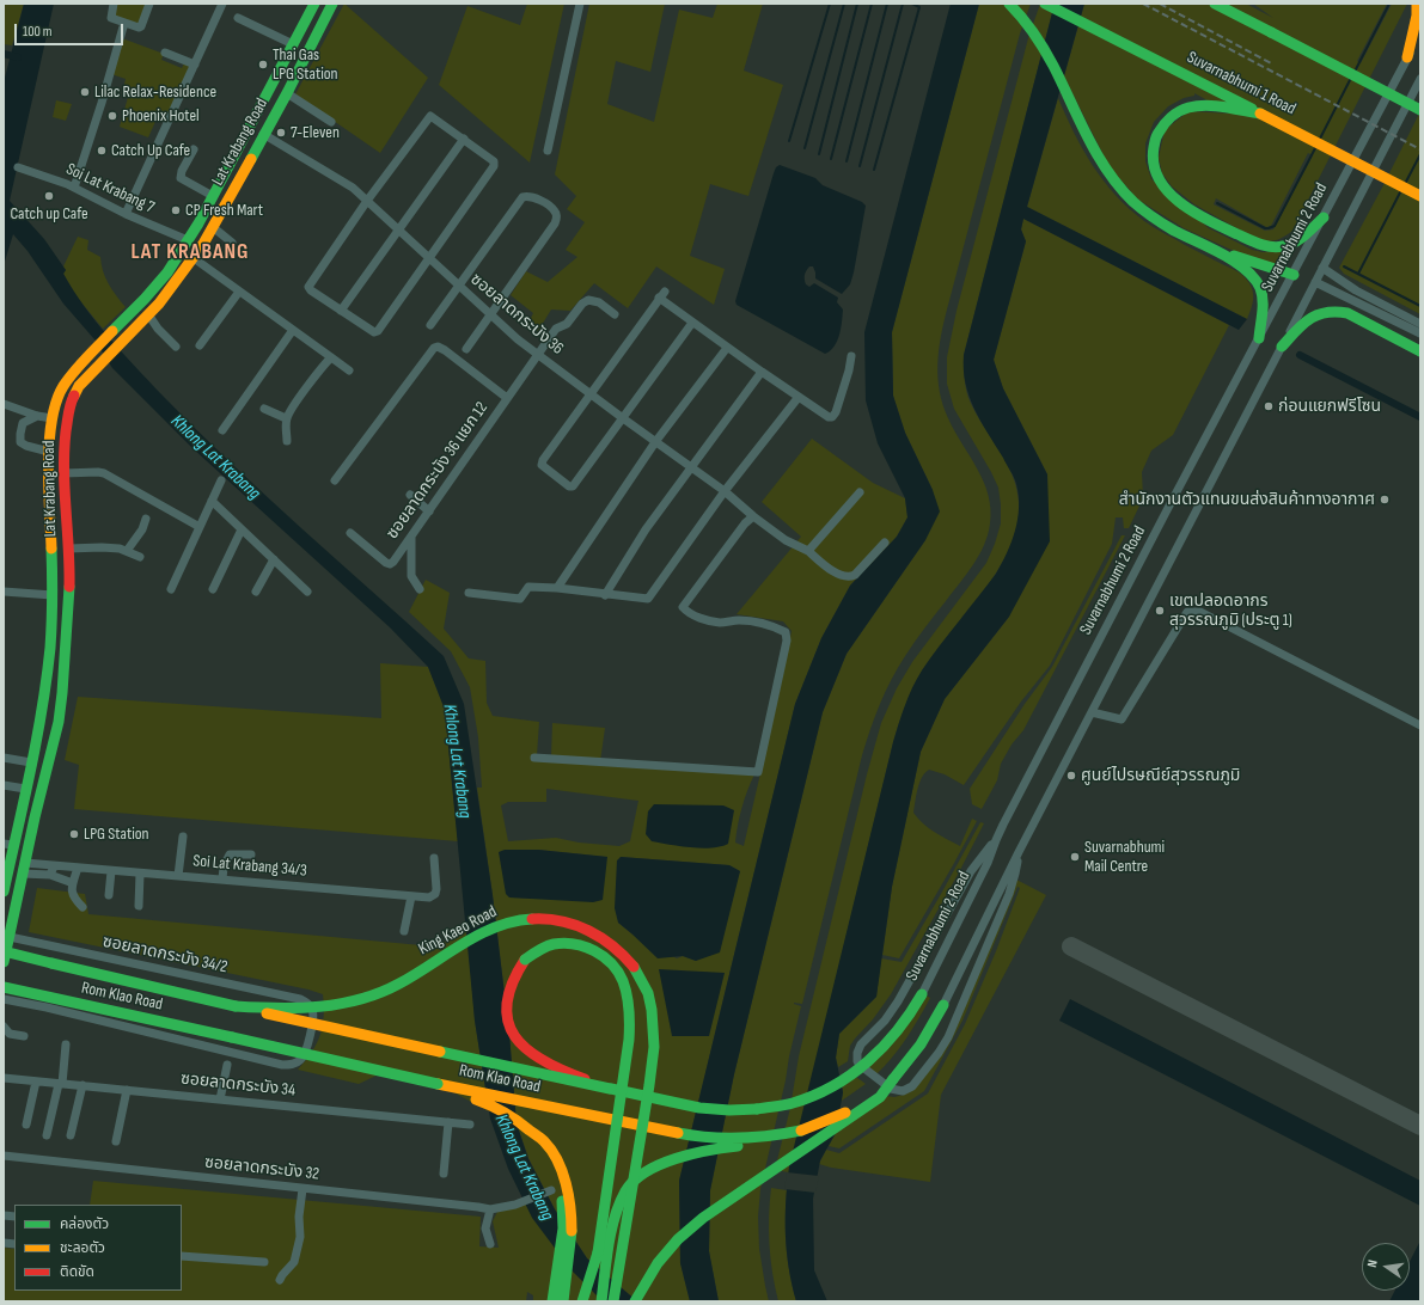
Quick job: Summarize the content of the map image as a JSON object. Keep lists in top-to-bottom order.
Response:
{
  "streets": {
    "main road": [
      "Suvarnabhumi 1 Road",
      "Lat Krabang Road",
      "King Kaeo Road",
      "Rom Klao Road"
    ],
    "street": [
      "Soi Lat Krabang 7",
      "Suvarnabhumi 2 Road",
      "ซอยลาดกระบัง 36",
      "ซอยลาดกระบัง 36 แยก 12",
      "Soi Lat Krabang 34/3",
      "ซอยลาดกระบัง 34/2",
      "ซอยลาดกระบัง 34",
      "ซอยลาดกระบัง 32"
    ]
  },
  "crossings": [
    ["Lat Krabang Road", "Soi Lat Krabang 7"],
    ["Lat Krabang Road", "ซอยลาดกระบัง 36"],
    ["Lat Krabang Road", "Soi Lat Krabang 34/3"],
    ["Lat Krabang Road", "ซอยลาดกระบัง 34/2"],
    ["Suvarnabhumi 2 Road", "Rom Klao Road"],
    ["ซอยลาดกระบัง 36", "ซอยลาดกระบัง 36 แยก 12"],
    ["King Kaeo Road", "Rom Klao Road"]
  ],
  "districts": ["LAT KRABANG"],
  "water": ["Khlong Lat Krabang"],
  "places": [
    "Thai Gas LPG Station",
    "Lilac Relax-Residence",
    "Phoenix Hotel",
    "7-Eleven",
    "Catch Up Cafe",
    "Catch up Cafe",
    "CP Fresh Mart",
    "ก่อนแยกฟรีโซน",
    "สำนักงานตัวแทนขนส่งสินค้าทางอากาศ",
    "เขตปลอดอากร สุวรรณภูมิ (ประตู 1)",
    "ศูนย์ไปรษณีย์สุวรรณภูมิ",
    "LPG Station",
    "Suvarnabhumi Mail Centre"
  ],
  "legend": ["คล่องตัว", "ชะลอตัว", "ติดขัด"],
  "scale_bar": "100 m",
  "north": "left"
}
